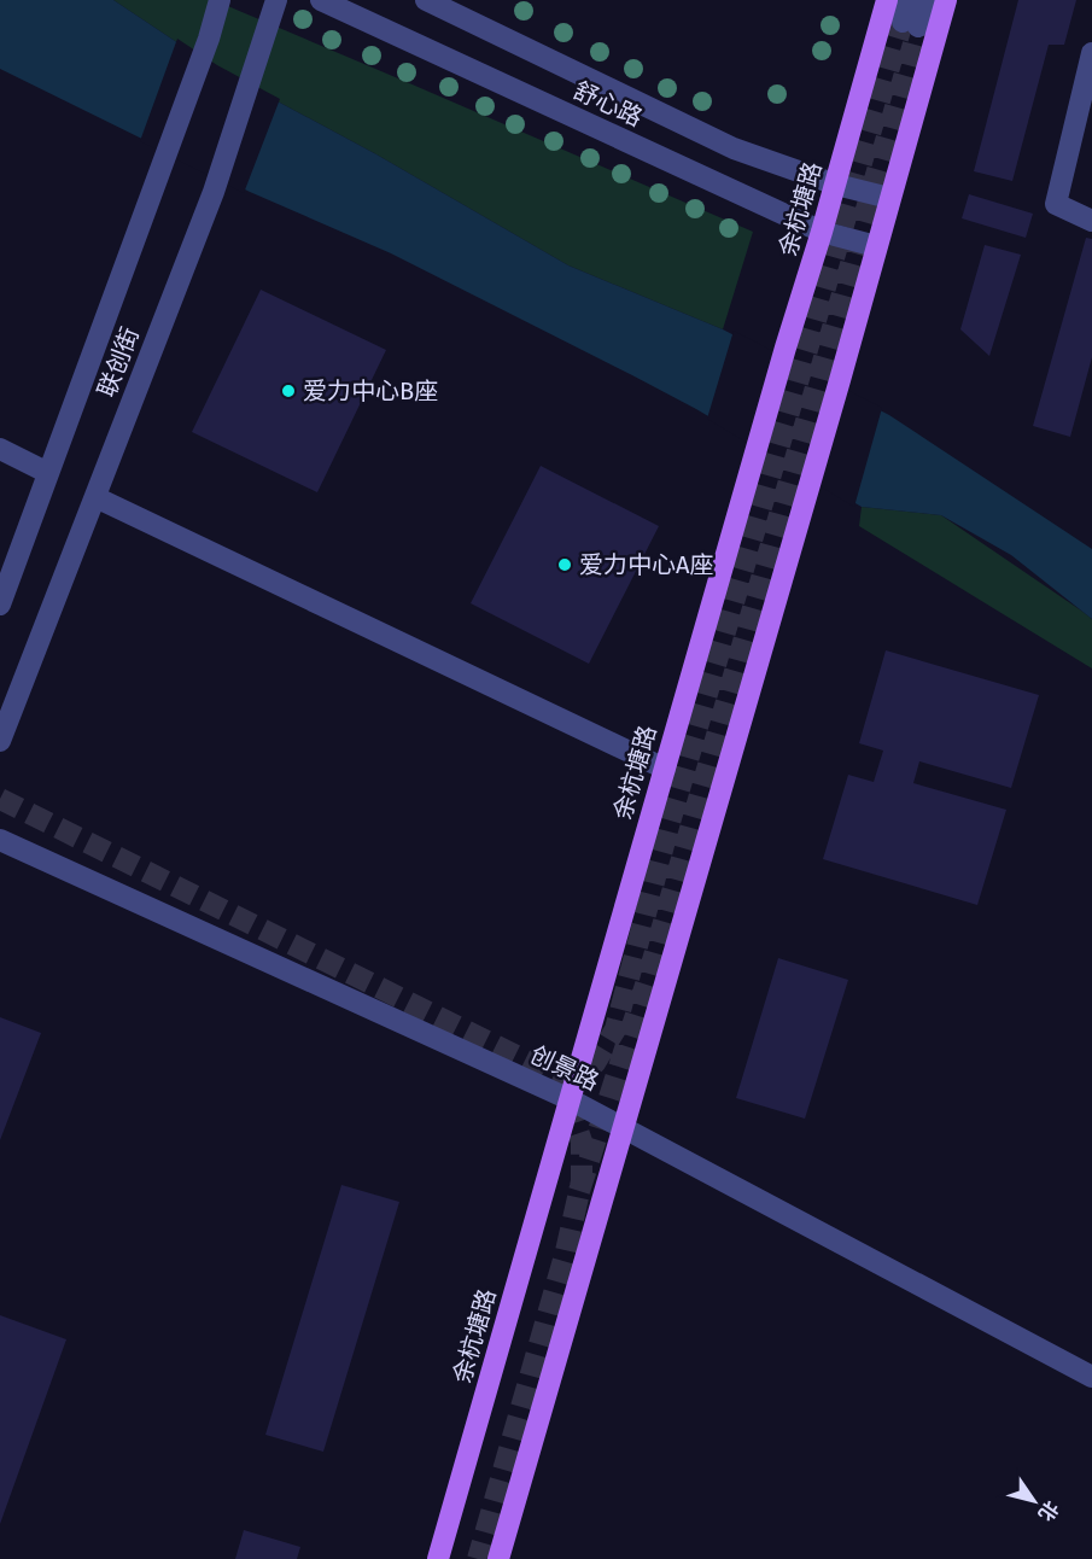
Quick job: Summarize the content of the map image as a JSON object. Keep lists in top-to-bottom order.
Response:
{
  "streets": {
    "main road": ["余杭塘路"],
    "street": ["舒心路", "联创街", "创景路"]
  },
  "crossings": [
    ["舒心路", "余杭塘路"],
    ["余杭塘路", "创景路"]
  ],
  "places": ["爱力中心B座", "爱力中心A座"],
  "north": "bottom right"
}
